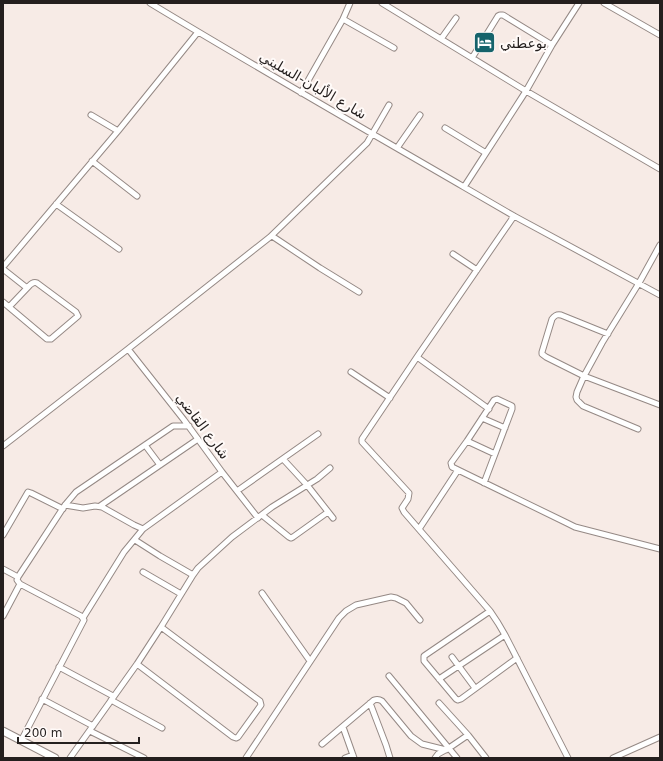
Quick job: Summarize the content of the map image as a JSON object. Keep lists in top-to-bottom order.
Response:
{
  "streets": {
    "street": ["شارع الألبان-السليني", "شارع القاضي"]
  },
  "places": {
    "hotel": ["بوعطني"]
  },
  "scale_bar": "200 m"
}
